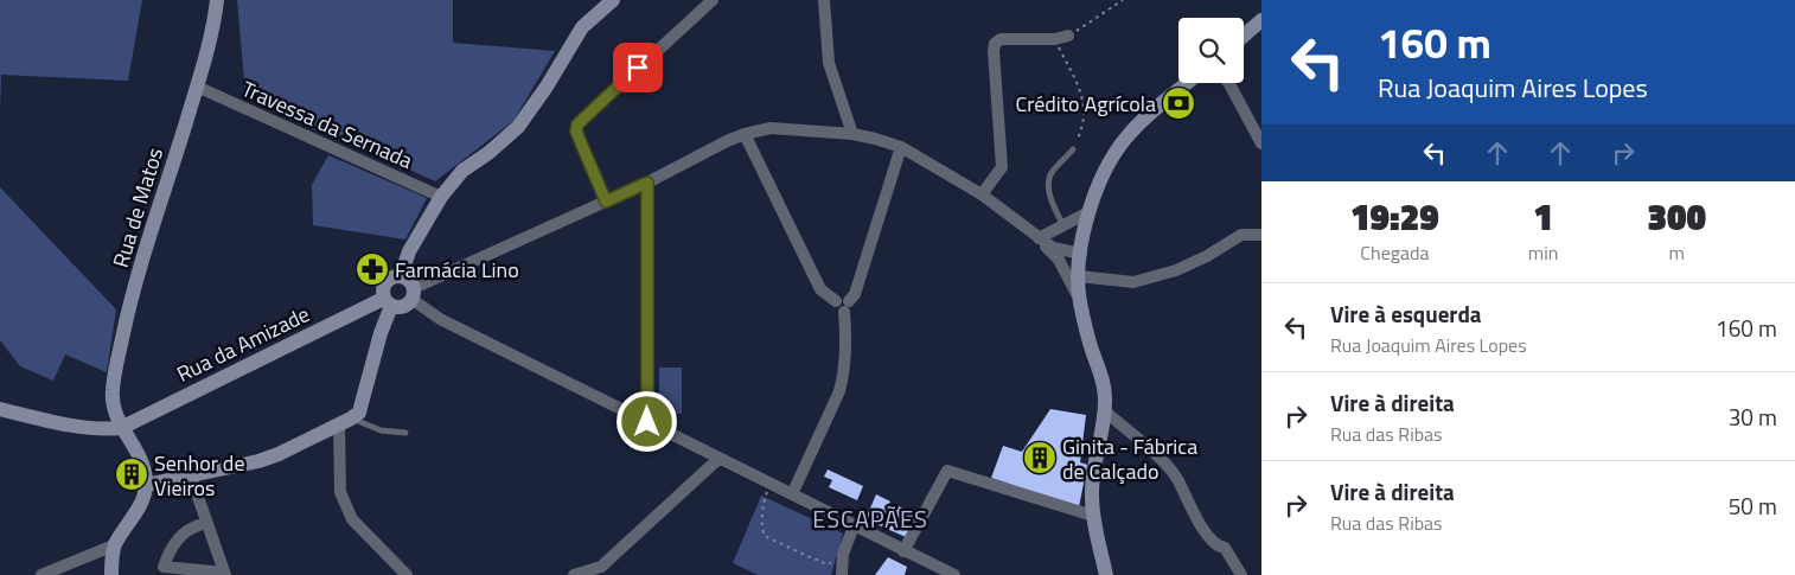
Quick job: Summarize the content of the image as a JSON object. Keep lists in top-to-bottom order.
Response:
{
  "streets": {
    "street": ["Travessa da Sernada", "Rua de Matos", "Rua da Amizade"]
  },
  "crossings": [
    ["Travessa da Sernada", "Rua de Matos"],
    ["Rua de Matos", "Rua da Amizade"]
  ],
  "districts": ["ESCAPÃES"],
  "places": {
    "bank": ["Crédito Agrícola"],
    "pharmacy": ["Farmácia Lino"],
    "building": ["Ginita - Fábrica de Calçado", "Senhor de Vieiros"]
  },
  "page": {
    "turn": ["160 m", "Rua Joaquim Aires Lopes"],
    "eta": [
      "19:29",
      "Chegada",
      "1",
      "min",
      "300",
      "m"
    ],
    "list": [
      {
        "name": "Vire à esquerda",
        "note": "Rua Joaquim Aires Lopes",
        "value": "160 m"
      },
      {
        "name": "Vire à direita",
        "note": "Rua das Ribas",
        "value": "30 m"
      },
      {
        "name": "Vire à direita",
        "note": "Rua das Ribas",
        "value": "50 m"
      }
    ]
  }
}
